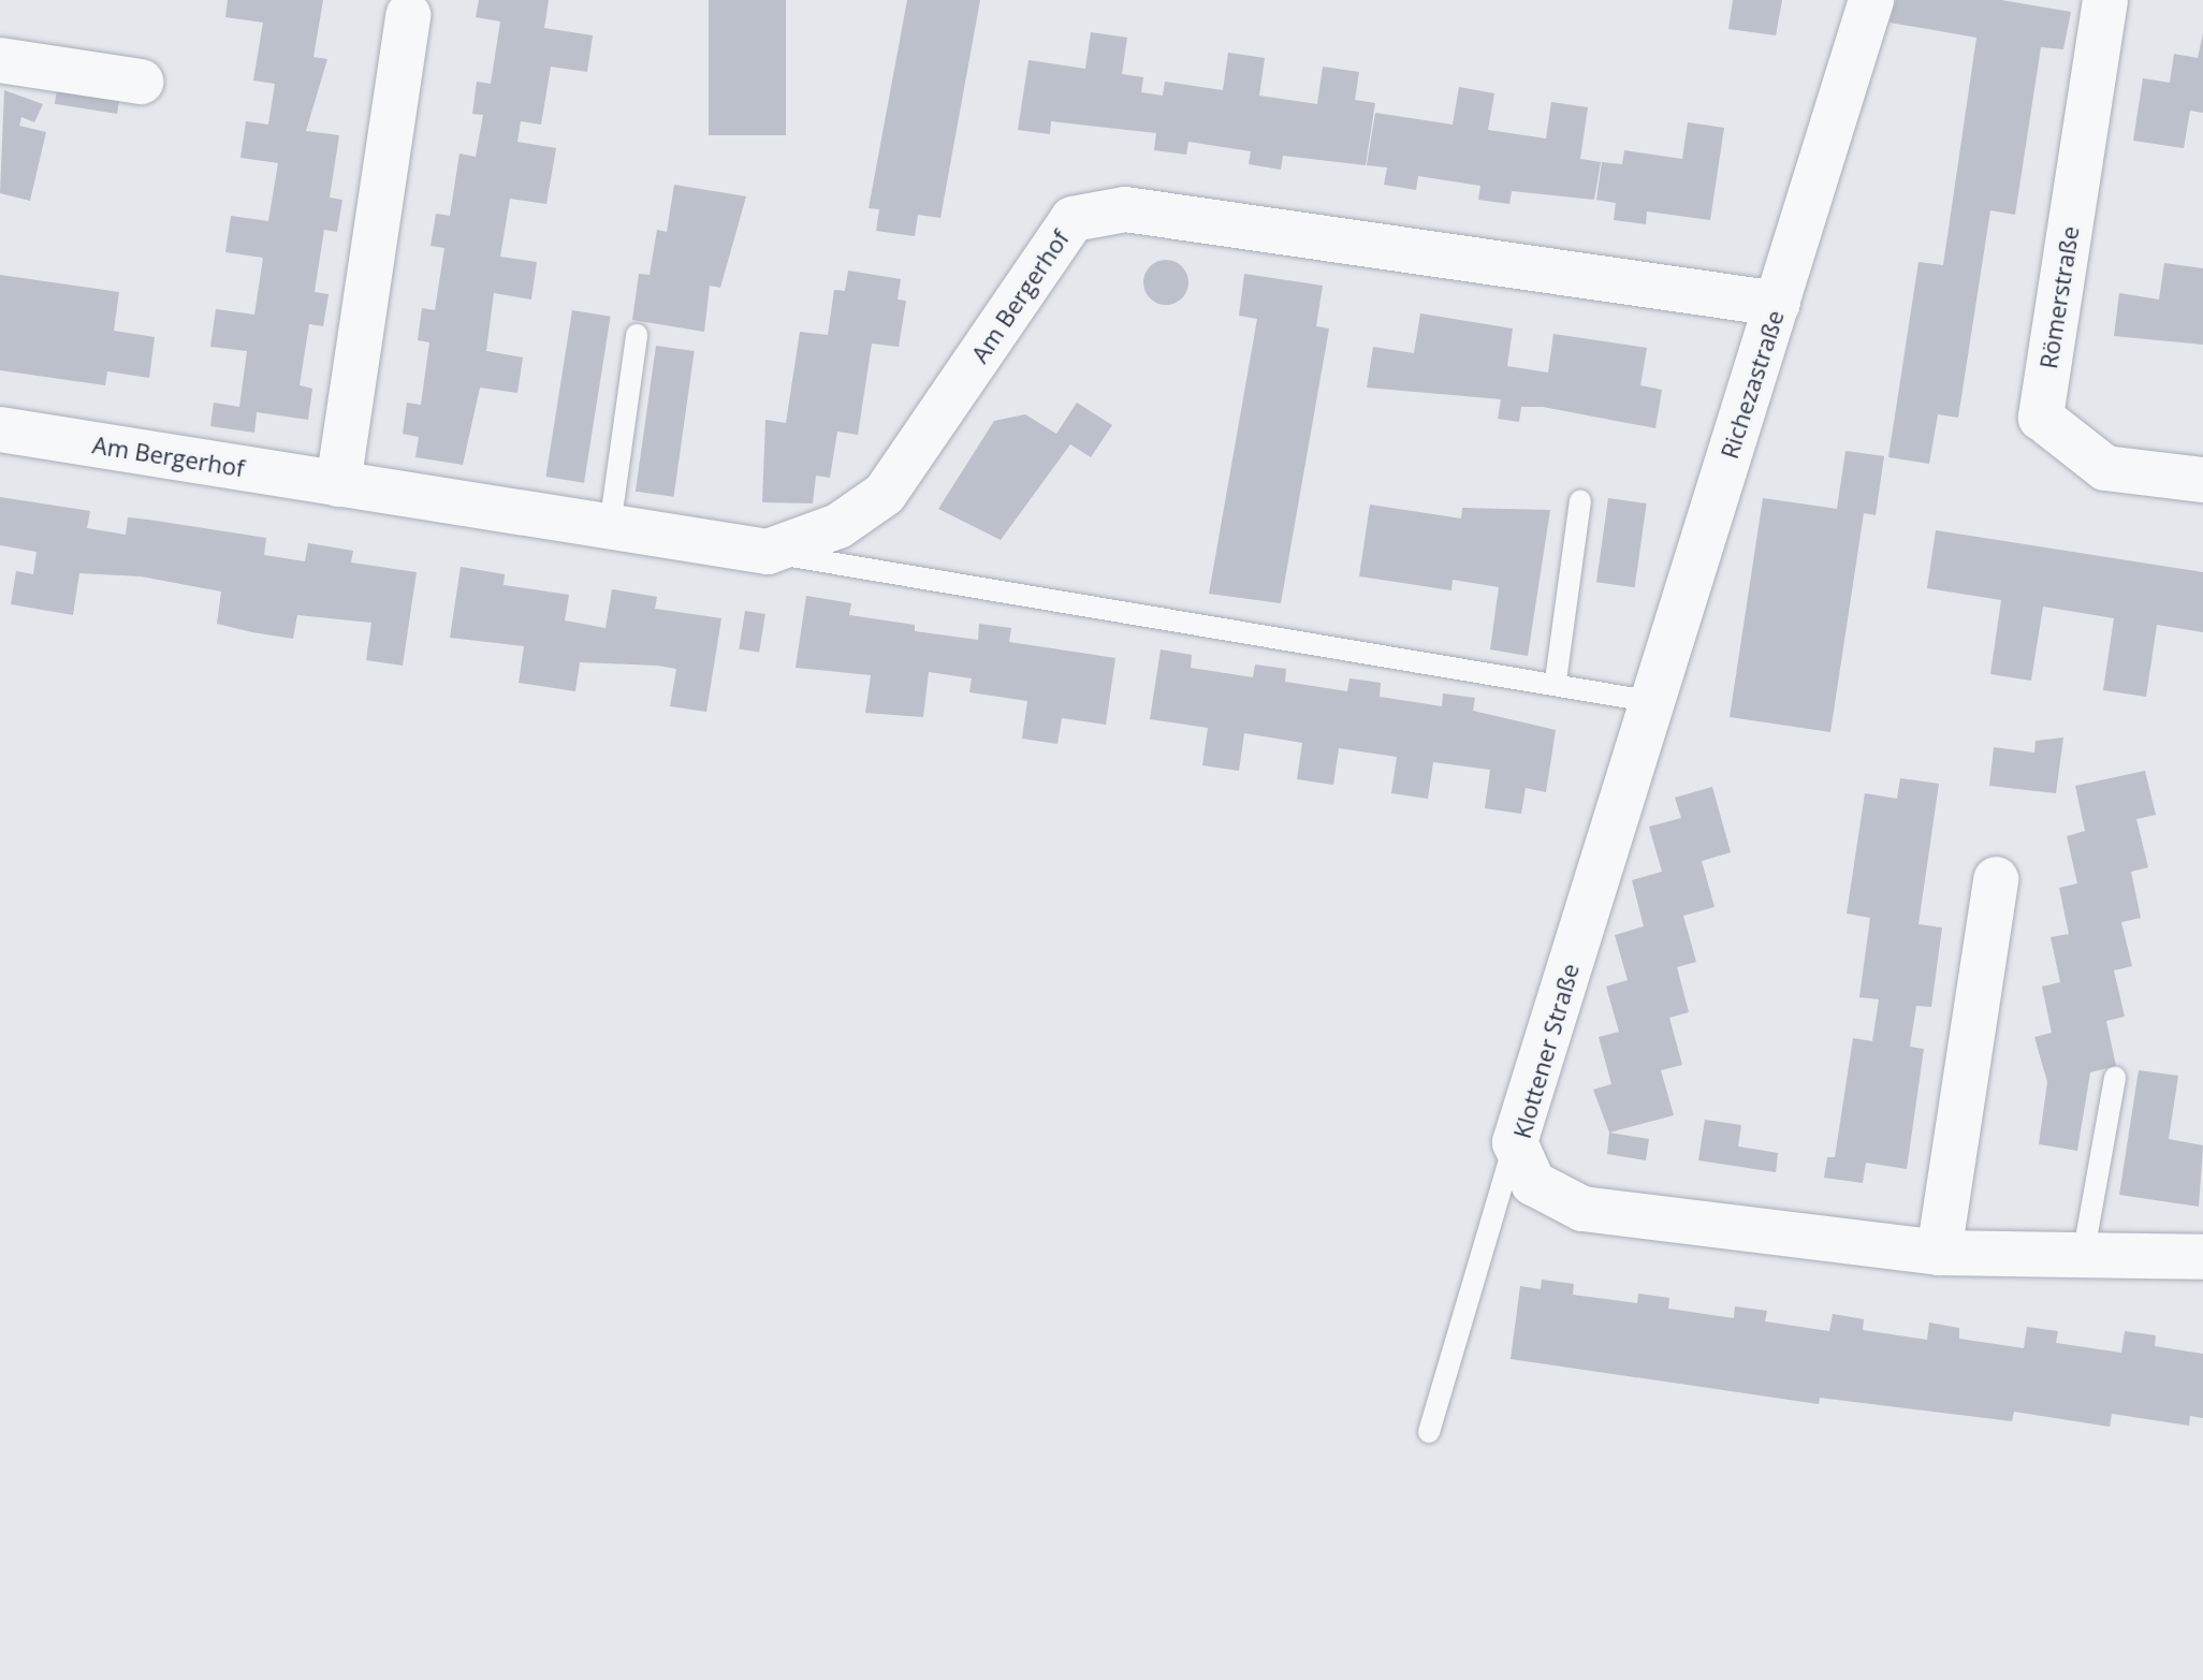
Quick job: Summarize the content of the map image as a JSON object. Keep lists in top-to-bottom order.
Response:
{
  "streets": {
    "street": [
      "Am Bergerhof",
      "Römerstraße",
      "Richezastraße",
      "Klottener Straße"
    ]
  },
  "crossings": [
    ["Am Bergerhof", "Richezastraße"],
    ["Richezastraße", "Klottener Straße"]
  ]
}
